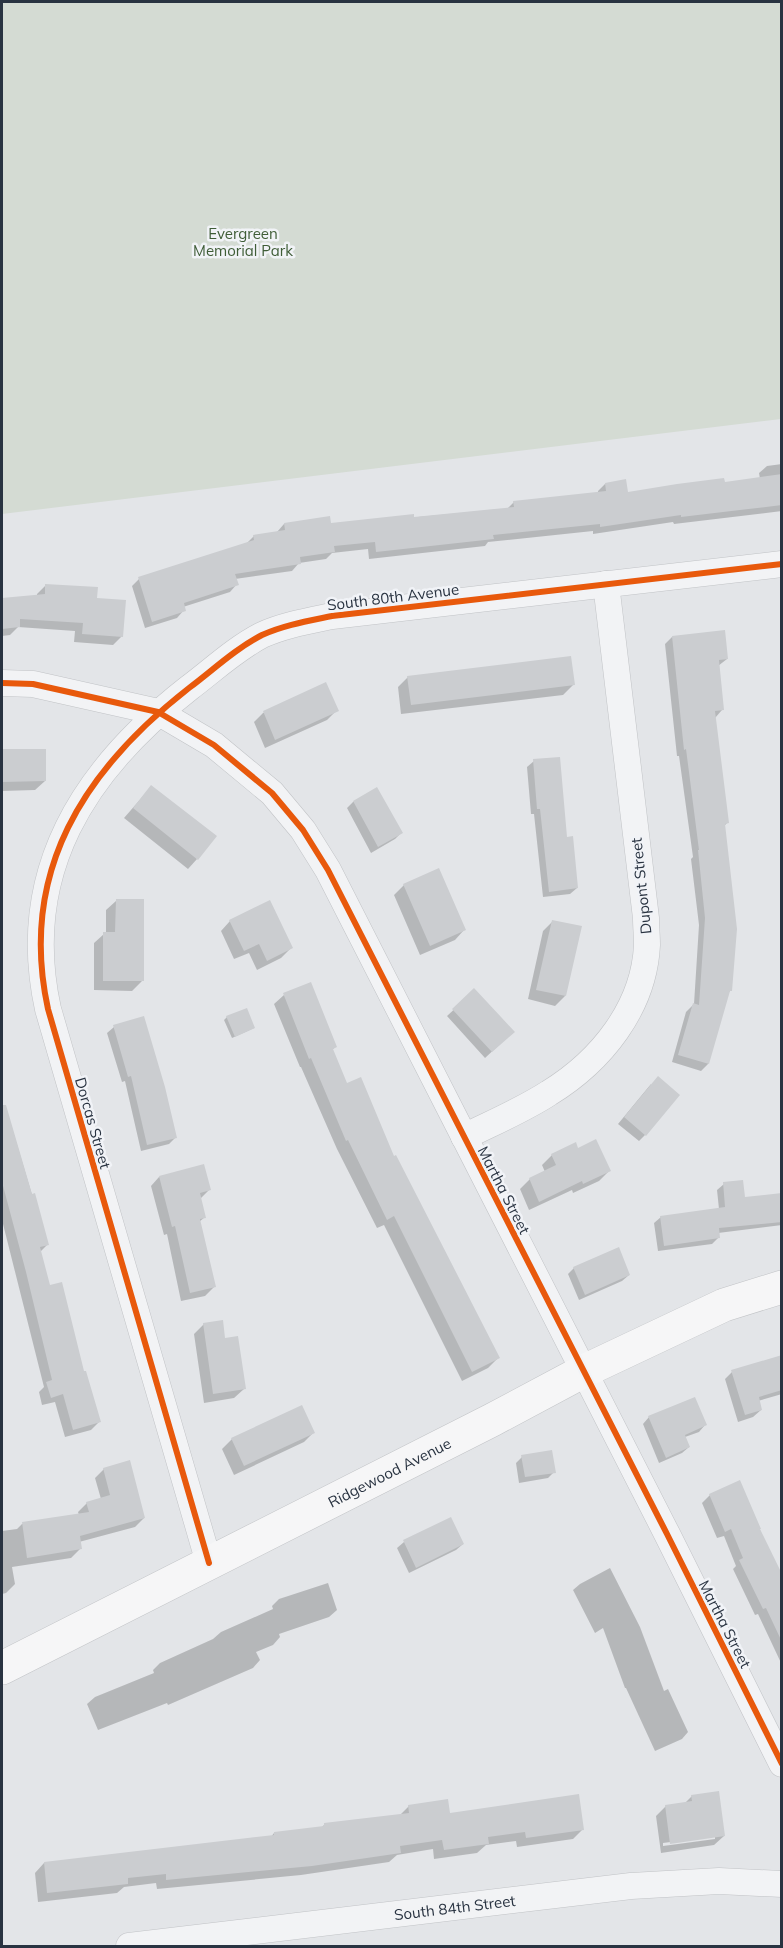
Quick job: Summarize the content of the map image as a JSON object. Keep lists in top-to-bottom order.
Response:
{
  "streets": {
    "main road": ["Ridgewood Avenue"],
    "street": [
      "South 80th Avenue",
      "Dupont Street",
      "Dorcas Street",
      "Martha Street",
      "South 84th Street"
    ]
  },
  "crossings": [
    ["South 80th Avenue", "Dupont Street"],
    ["South 80th Avenue", "Dorcas Street"],
    ["South 80th Avenue", "Martha Street"],
    ["Dupont Street", "Martha Street"],
    ["Dorcas Street", "Martha Street"],
    ["Dorcas Street", "Ridgewood Avenue"],
    ["Martha Street", "Ridgewood Avenue"]
  ],
  "parks": ["Evergreen Memorial Park"]
}
